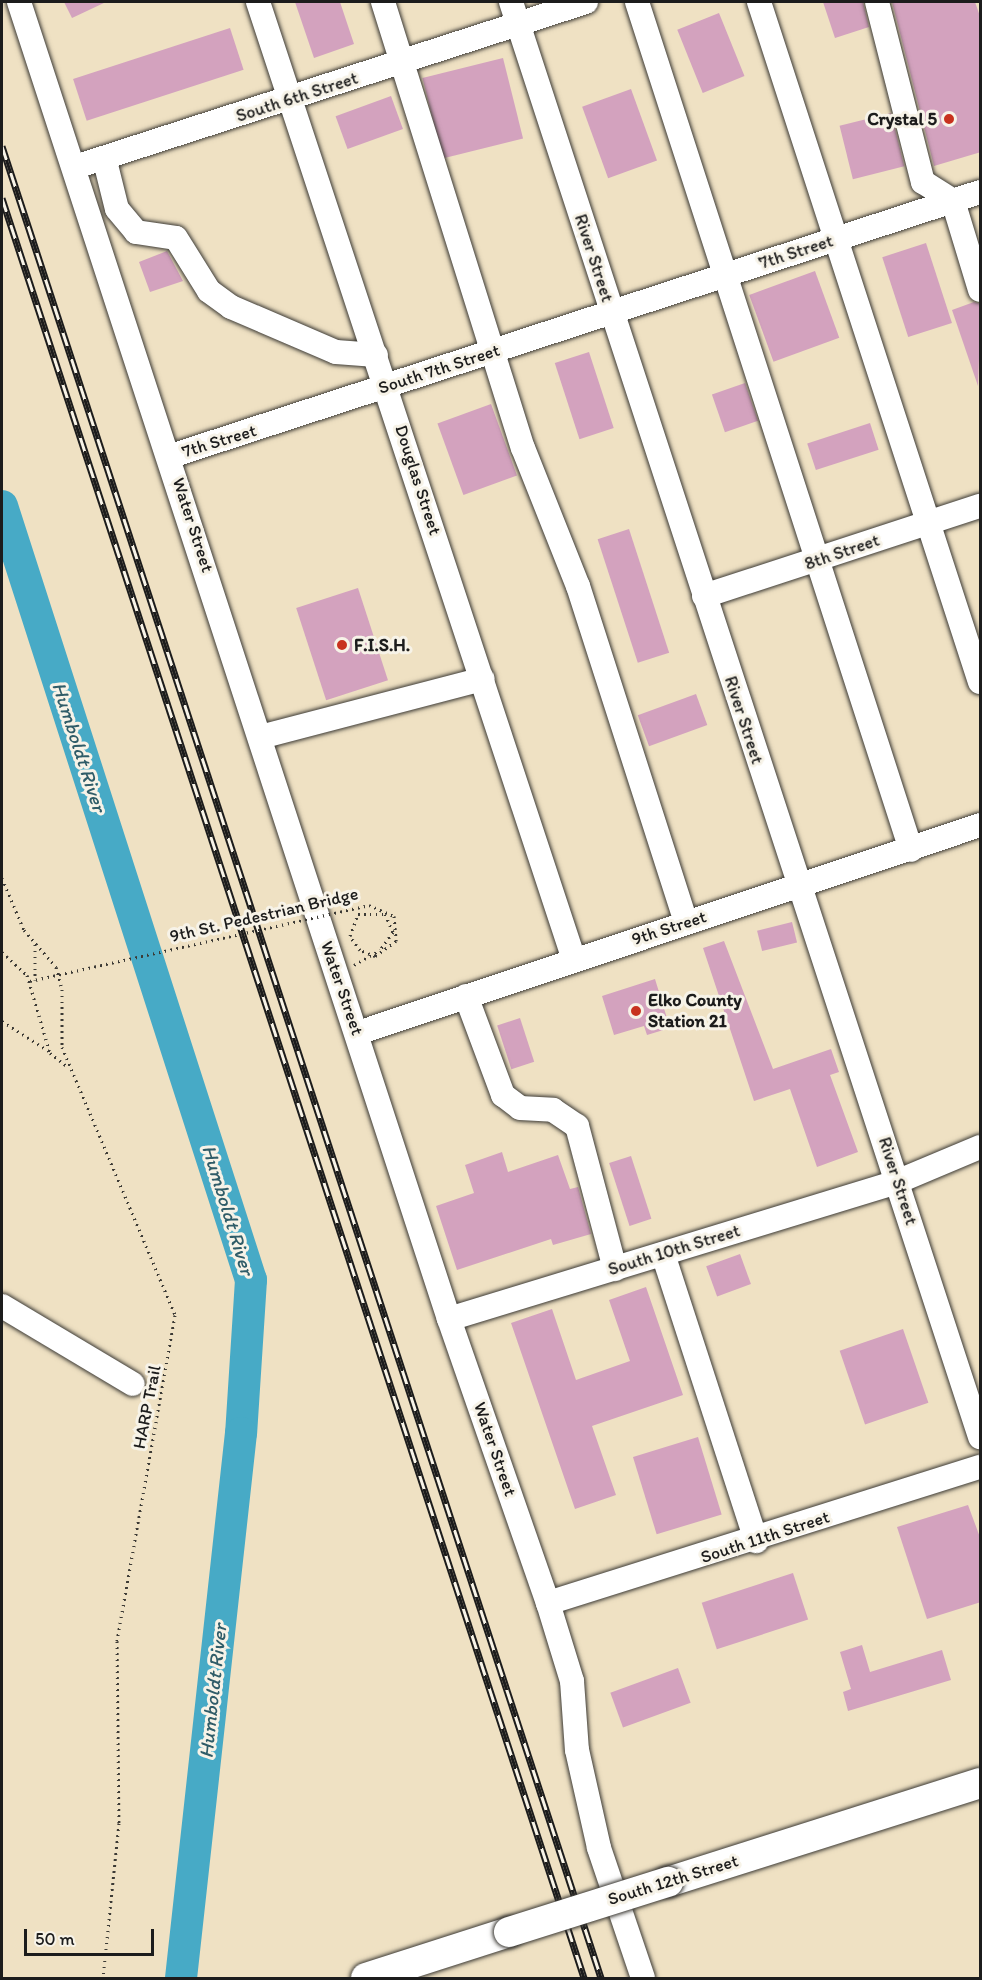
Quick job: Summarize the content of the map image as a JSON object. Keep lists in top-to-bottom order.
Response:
{
  "streets": {
    "main road": ["South 12th Street"],
    "street": [
      "South 6th Street",
      "7th Street",
      "River Street",
      "South 7th Street",
      "Douglas Street",
      "Water Street",
      "8th Street",
      "9th Street",
      "South 10th Street",
      "South 11th Street"
    ],
    "path": ["9th St. Pedestrian Bridge", "HARP Trail"]
  },
  "crossings": [
    ["South 6th Street", "River Street"],
    ["South 6th Street", "Douglas Street"],
    ["South 6th Street", "Water Street"],
    ["7th Street", "River Street"],
    ["7th Street", "South 7th Street"],
    ["7th Street", "Water Street"],
    ["River Street", "South 7th Street"],
    ["River Street", "8th Street"],
    ["River Street", "9th Street"],
    ["River Street", "South 10th Street"],
    ["South 7th Street", "Douglas Street"],
    ["Douglas Street", "9th Street"],
    ["Water Street", "9th Street"],
    ["Water Street", "South 10th Street"],
    ["Water Street", "South 11th Street"]
  ],
  "water": ["Humboldt River"],
  "places": ["Crystal 5", "F.I.S.H.", "Elko County Station 21"],
  "scale_bar": "50 m"
}
